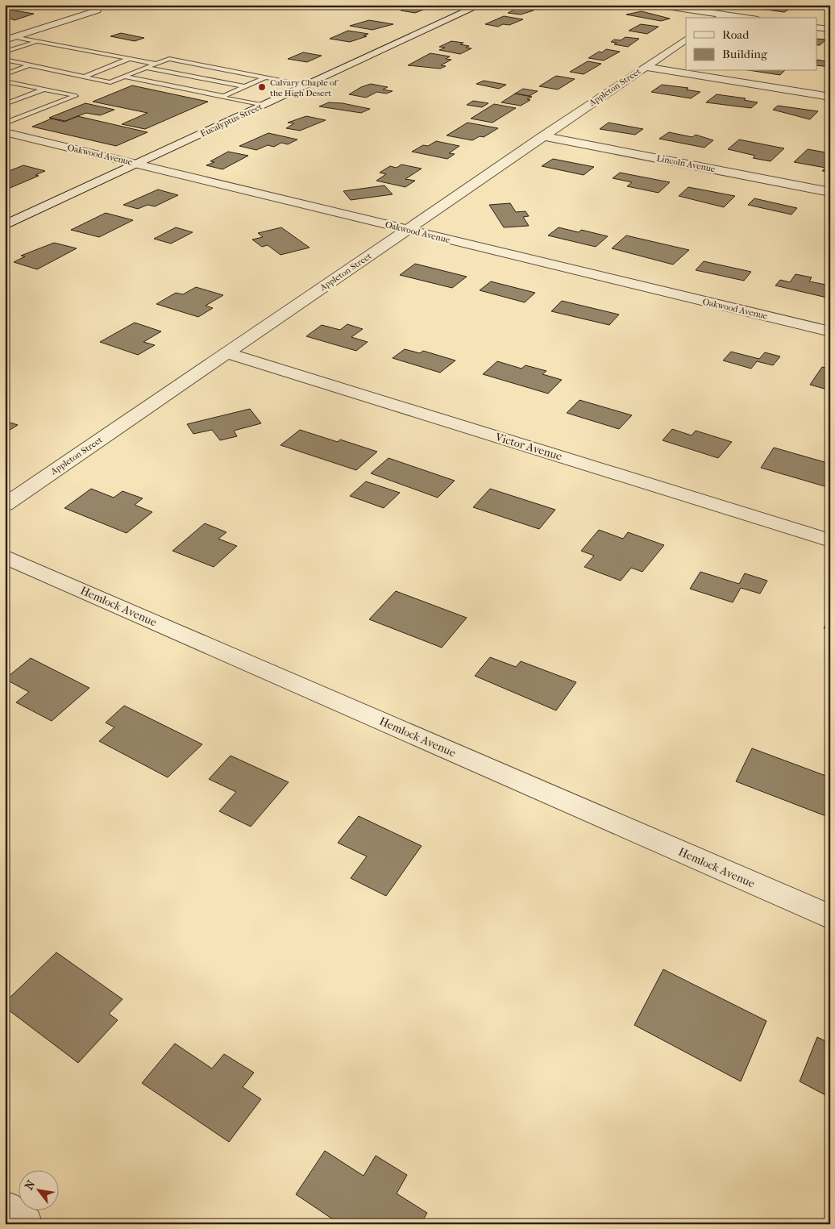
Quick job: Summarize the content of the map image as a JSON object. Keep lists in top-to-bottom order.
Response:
{
  "streets": {
    "street": [
      "Appleton Street",
      "Eucalyptus Street",
      "Oakwood Avenue",
      "Lincoln Avenue",
      "Victor Avenue",
      "Hemlock Avenue"
    ]
  },
  "crossings": [
    ["Appleton Street", "Oakwood Avenue"],
    ["Appleton Street", "Lincoln Avenue"],
    ["Appleton Street", "Victor Avenue"],
    ["Eucalyptus Street", "Oakwood Avenue"]
  ],
  "places": ["Calvary Chaple of the High Desert"],
  "legend": ["Road", "Building"],
  "north": "top left"
}
